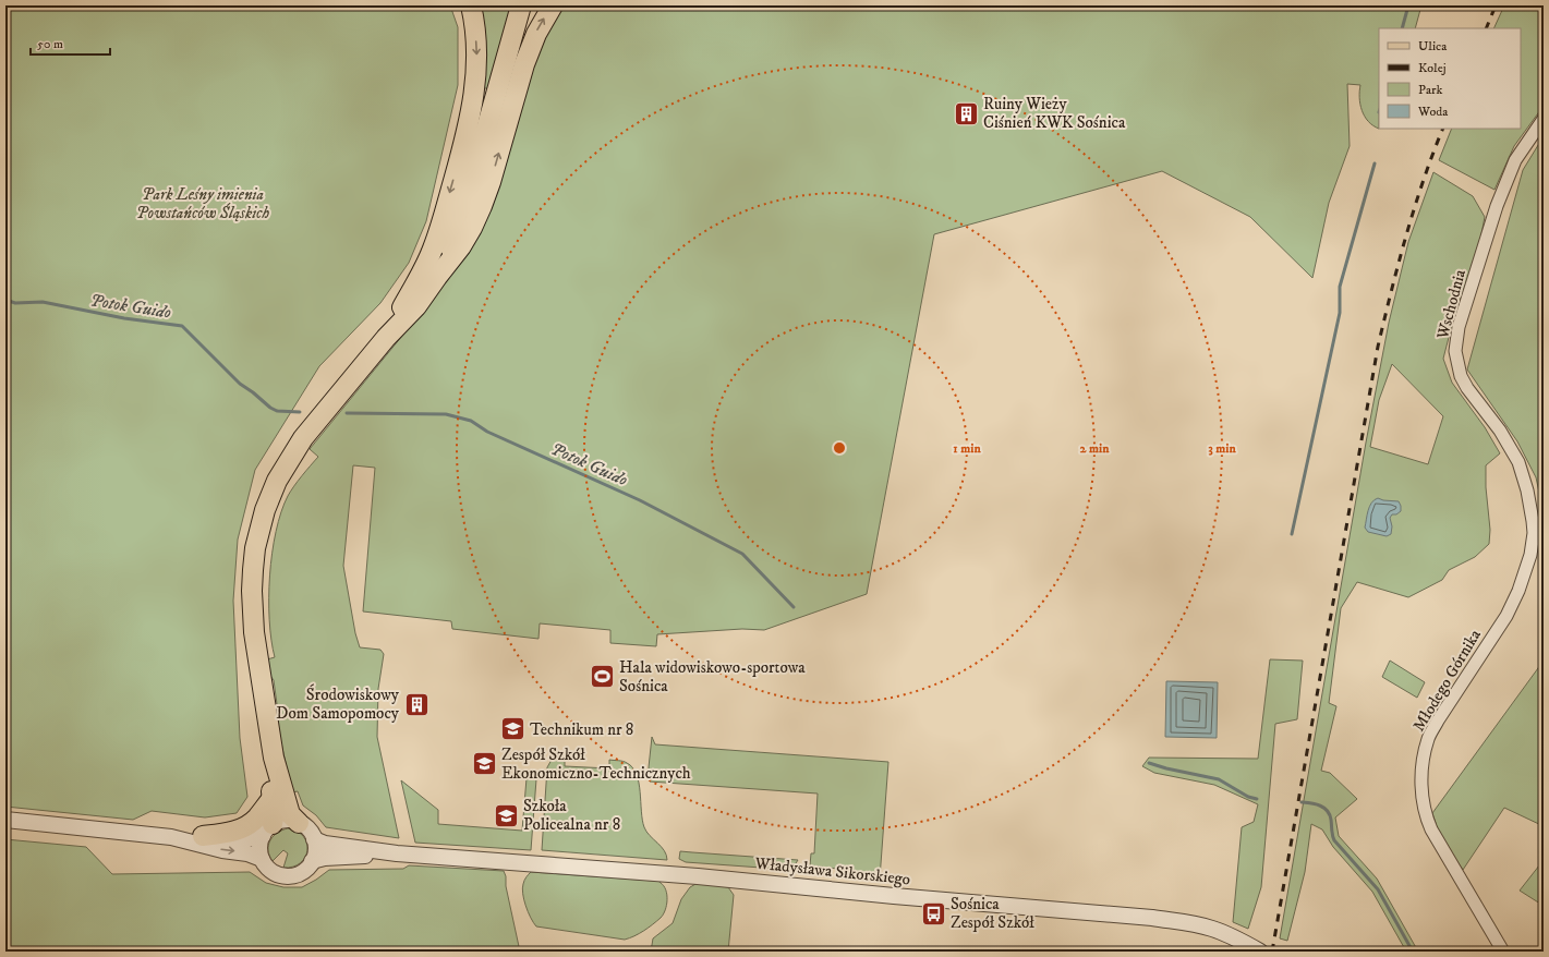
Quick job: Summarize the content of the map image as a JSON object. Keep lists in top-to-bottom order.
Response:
{
  "streets": {
    "street": ["Wschodnia", "Młodego Górnika", "Władysława Sikorskiego"]
  },
  "crossings": [
    ["Wschodnia", "Młodego Górnika"]
  ],
  "water": ["Potok Guido"],
  "parks": ["Park Leśny imienia Powstańców Śląskich"],
  "places": {
    "building": ["Ruiny Wieży Ciśnień KWK Sośnica", "Środowiskowy Dom Samopomocy"],
    "sports": ["Hala widowiskowo-sportowa Sośnica"],
    "school or university": ["Technikum nr 8", "Zespół Szkół Ekonomiczno-Technicznych", "Szkoła Policealna nr 8"],
    "bus stop": ["Sośnica Zespół Szkół"]
  },
  "legend": [
    "Ulica",
    "Kolej",
    "Park",
    "Woda"
  ],
  "scale_bar": "50 m",
  "rings": ["1 min", "2 min", "3 min"]
}
